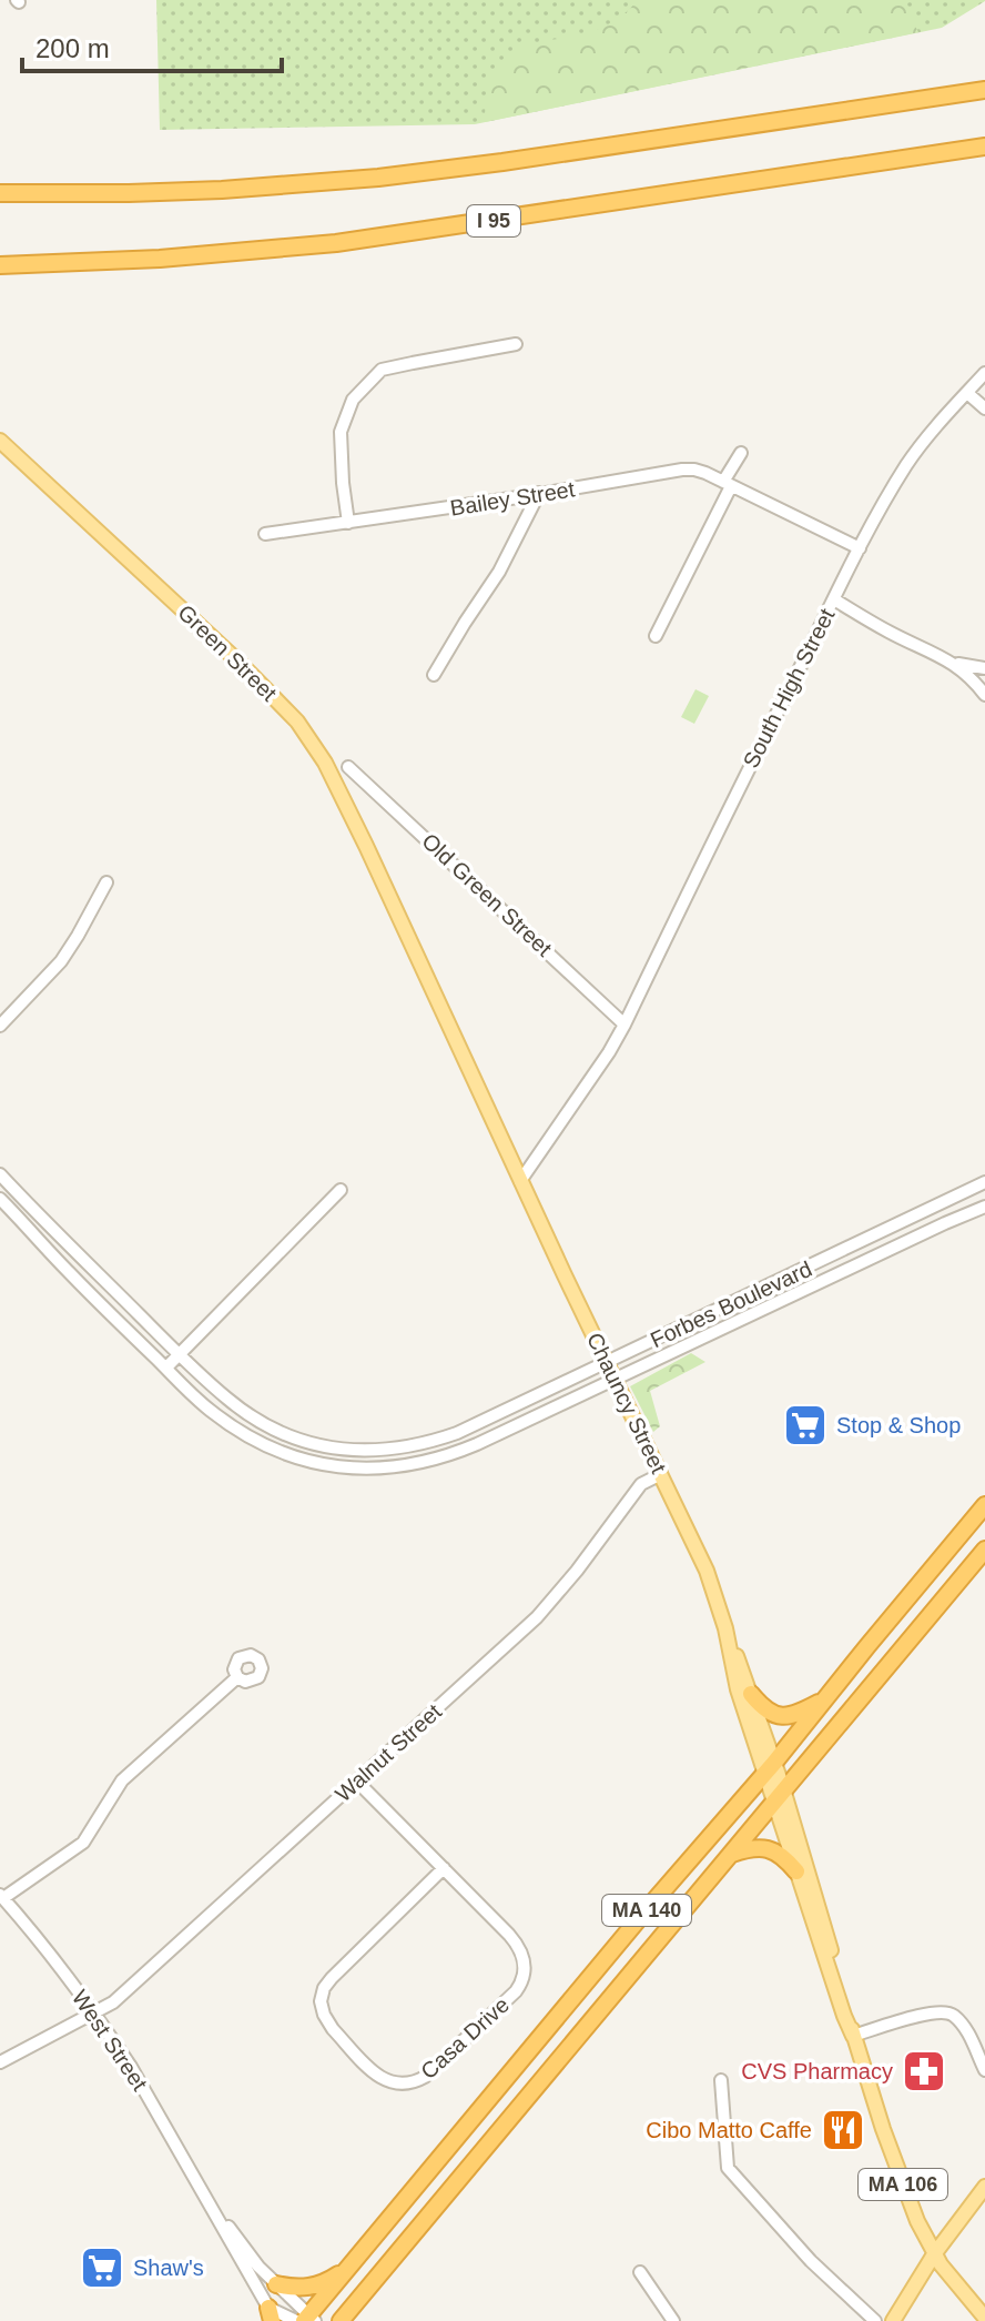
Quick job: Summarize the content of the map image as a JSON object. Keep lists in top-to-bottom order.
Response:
{
  "streets": {
    "highway": ["I 95", "MA 140"],
    "main road": ["Green Street", "Chauncy Street", "MA 106"],
    "street": [
      "Bailey Street",
      "South High Street",
      "Old Green Street",
      "Forbes Boulevard",
      "Walnut Street",
      "Casa Drive",
      "West Street"
    ]
  },
  "crossings": [
    ["Bailey Street", "South High Street"],
    ["Green Street", "Chauncy Street"],
    ["South High Street", "Old Green Street"],
    ["Forbes Boulevard", "Chauncy Street"],
    ["Chauncy Street", "Walnut Street"],
    ["Chauncy Street", "MA 140"],
    ["Walnut Street", "Casa Drive"],
    ["Walnut Street", "West Street"],
    ["MA 140", "West Street"]
  ],
  "places": {
    "supermarket": ["Stop & Shop", "Shaw's"],
    "pharmacy": ["CVS Pharmacy"],
    "restaurant": ["Cibo Matto Caffe"]
  },
  "scale_bar": "200 m"
}
